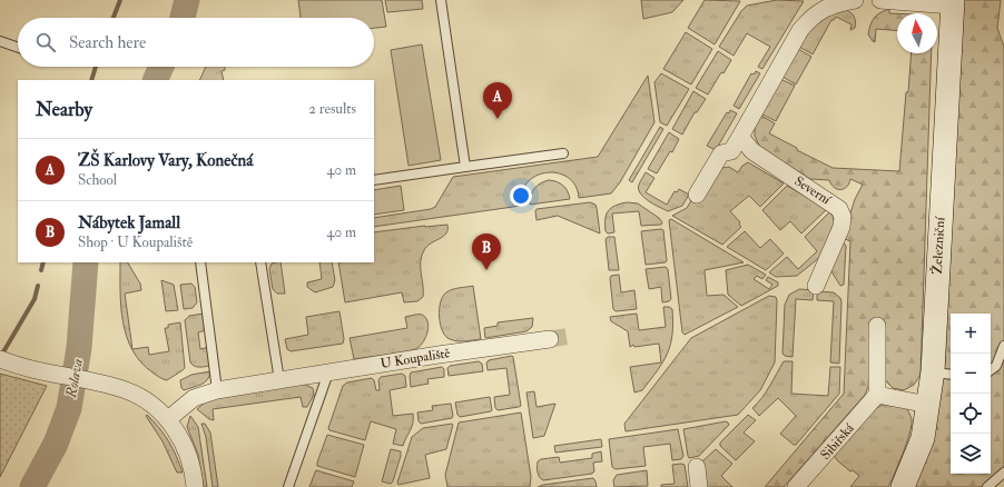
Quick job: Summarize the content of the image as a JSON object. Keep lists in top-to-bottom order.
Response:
{
  "streets": {
    "street": [
      "Severní",
      "Železniční",
      "U Koupaliště",
      "Sibiřská"
    ]
  },
  "water": ["Rolava"],
  "north": "top",
  "page": {
    "search": "Search here",
    "heading": ["Nearby", "2 results"],
    "pins": ["A", "B"],
    "list": [
      {
        "mark": "A",
        "name": "ZŠ Karlovy Vary, Konečná",
        "note": "School",
        "value": "40 m"
      },
      {
        "mark": "B",
        "name": "Nábytek Jamall",
        "note": "Shop · U Koupaliště",
        "value": "40 m"
      }
    ],
    "map_buttons": ["+", "−"]
  }
}
